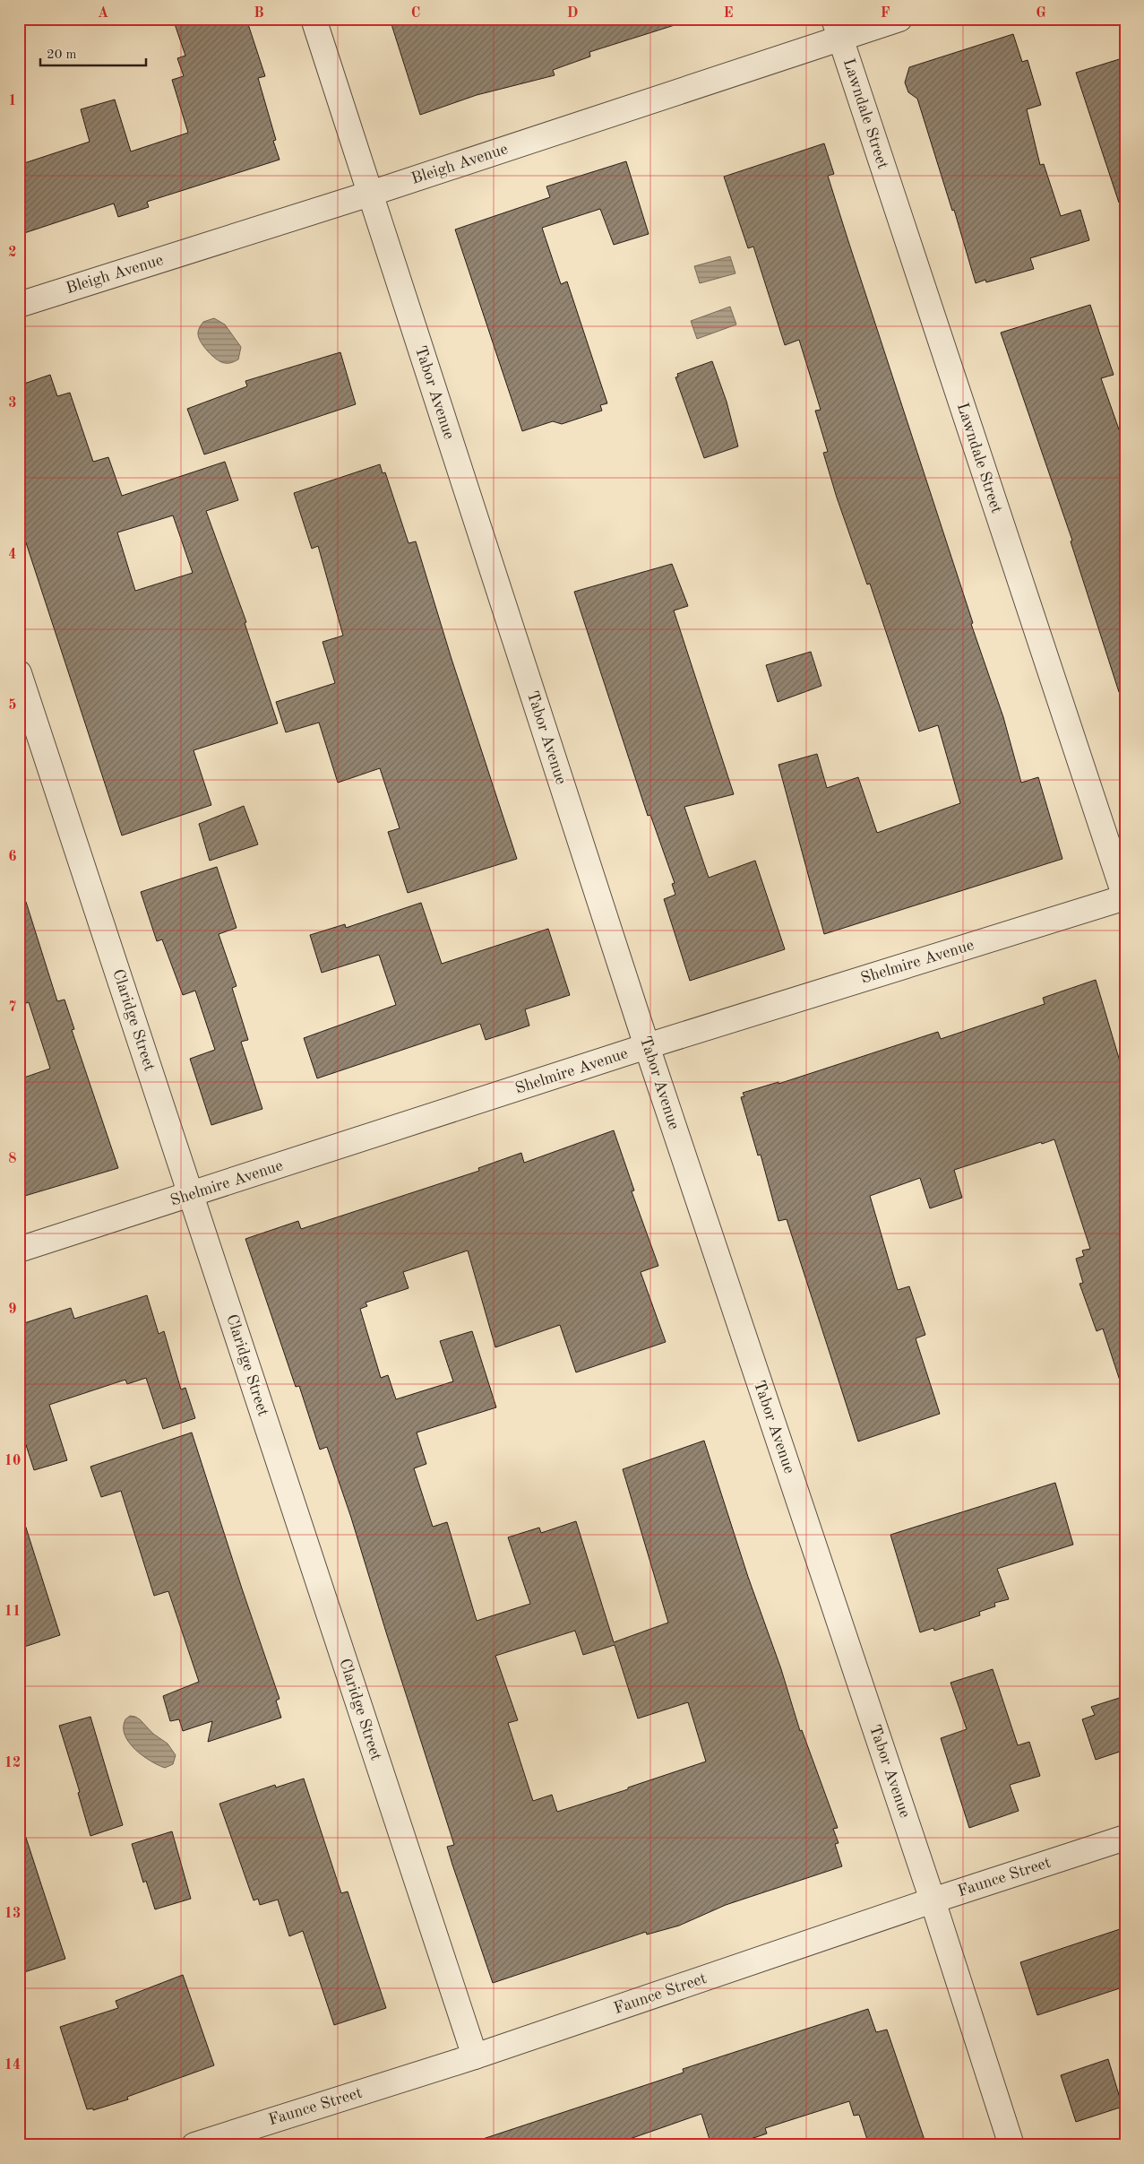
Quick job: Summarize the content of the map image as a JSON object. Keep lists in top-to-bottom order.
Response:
{
  "streets": {
    "street": [
      "Lawndale Street",
      "Bleigh Avenue",
      "Tabor Avenue",
      "Shelmire Avenue",
      "Claridge Street",
      "Faunce Street"
    ]
  },
  "crossings": [
    ["Lawndale Street", "Bleigh Avenue"],
    ["Lawndale Street", "Shelmire Avenue"],
    ["Bleigh Avenue", "Tabor Avenue"],
    ["Tabor Avenue", "Shelmire Avenue"],
    ["Tabor Avenue", "Faunce Street"],
    ["Shelmire Avenue", "Claridge Street"],
    ["Claridge Street", "Faunce Street"]
  ],
  "scale_bar": "20 m",
  "grid": {
    "columns": [
      "A",
      "B",
      "C",
      "D",
      "E",
      "F",
      "G"
    ],
    "rows": [
      "1",
      "2",
      "3",
      "4",
      "5",
      "6",
      "7",
      "8",
      "9",
      "10",
      "11",
      "12",
      "13",
      "14"
    ]
  }
}
